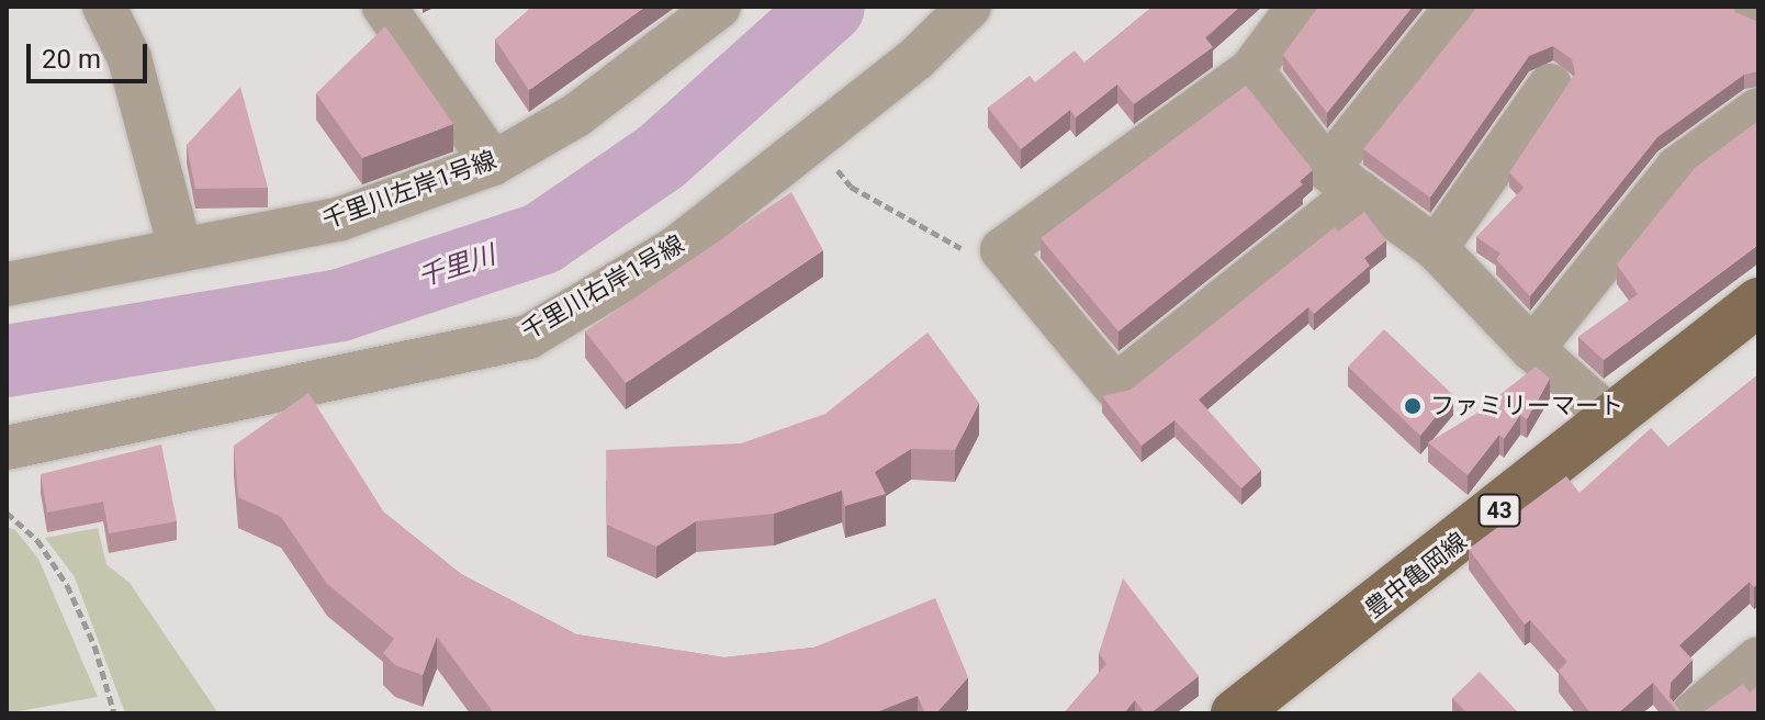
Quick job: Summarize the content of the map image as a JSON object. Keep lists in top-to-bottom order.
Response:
{
  "streets": {
    "main road": ["43", "豊中亀岡線"],
    "street": ["千里川左岸1号線", "千里川右岸1号線"]
  },
  "water": ["千里川"],
  "places": ["ファミリーマート"],
  "scale_bar": "20 m"
}
